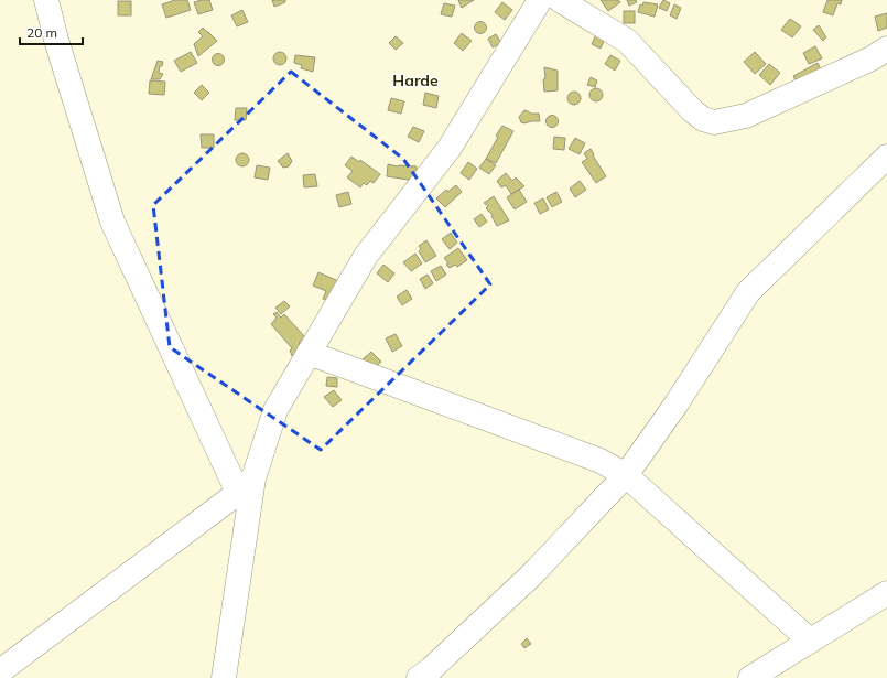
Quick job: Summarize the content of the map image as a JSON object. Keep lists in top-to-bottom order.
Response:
{
  "districts": ["Harde"],
  "scale_bar": "20 m"
}
